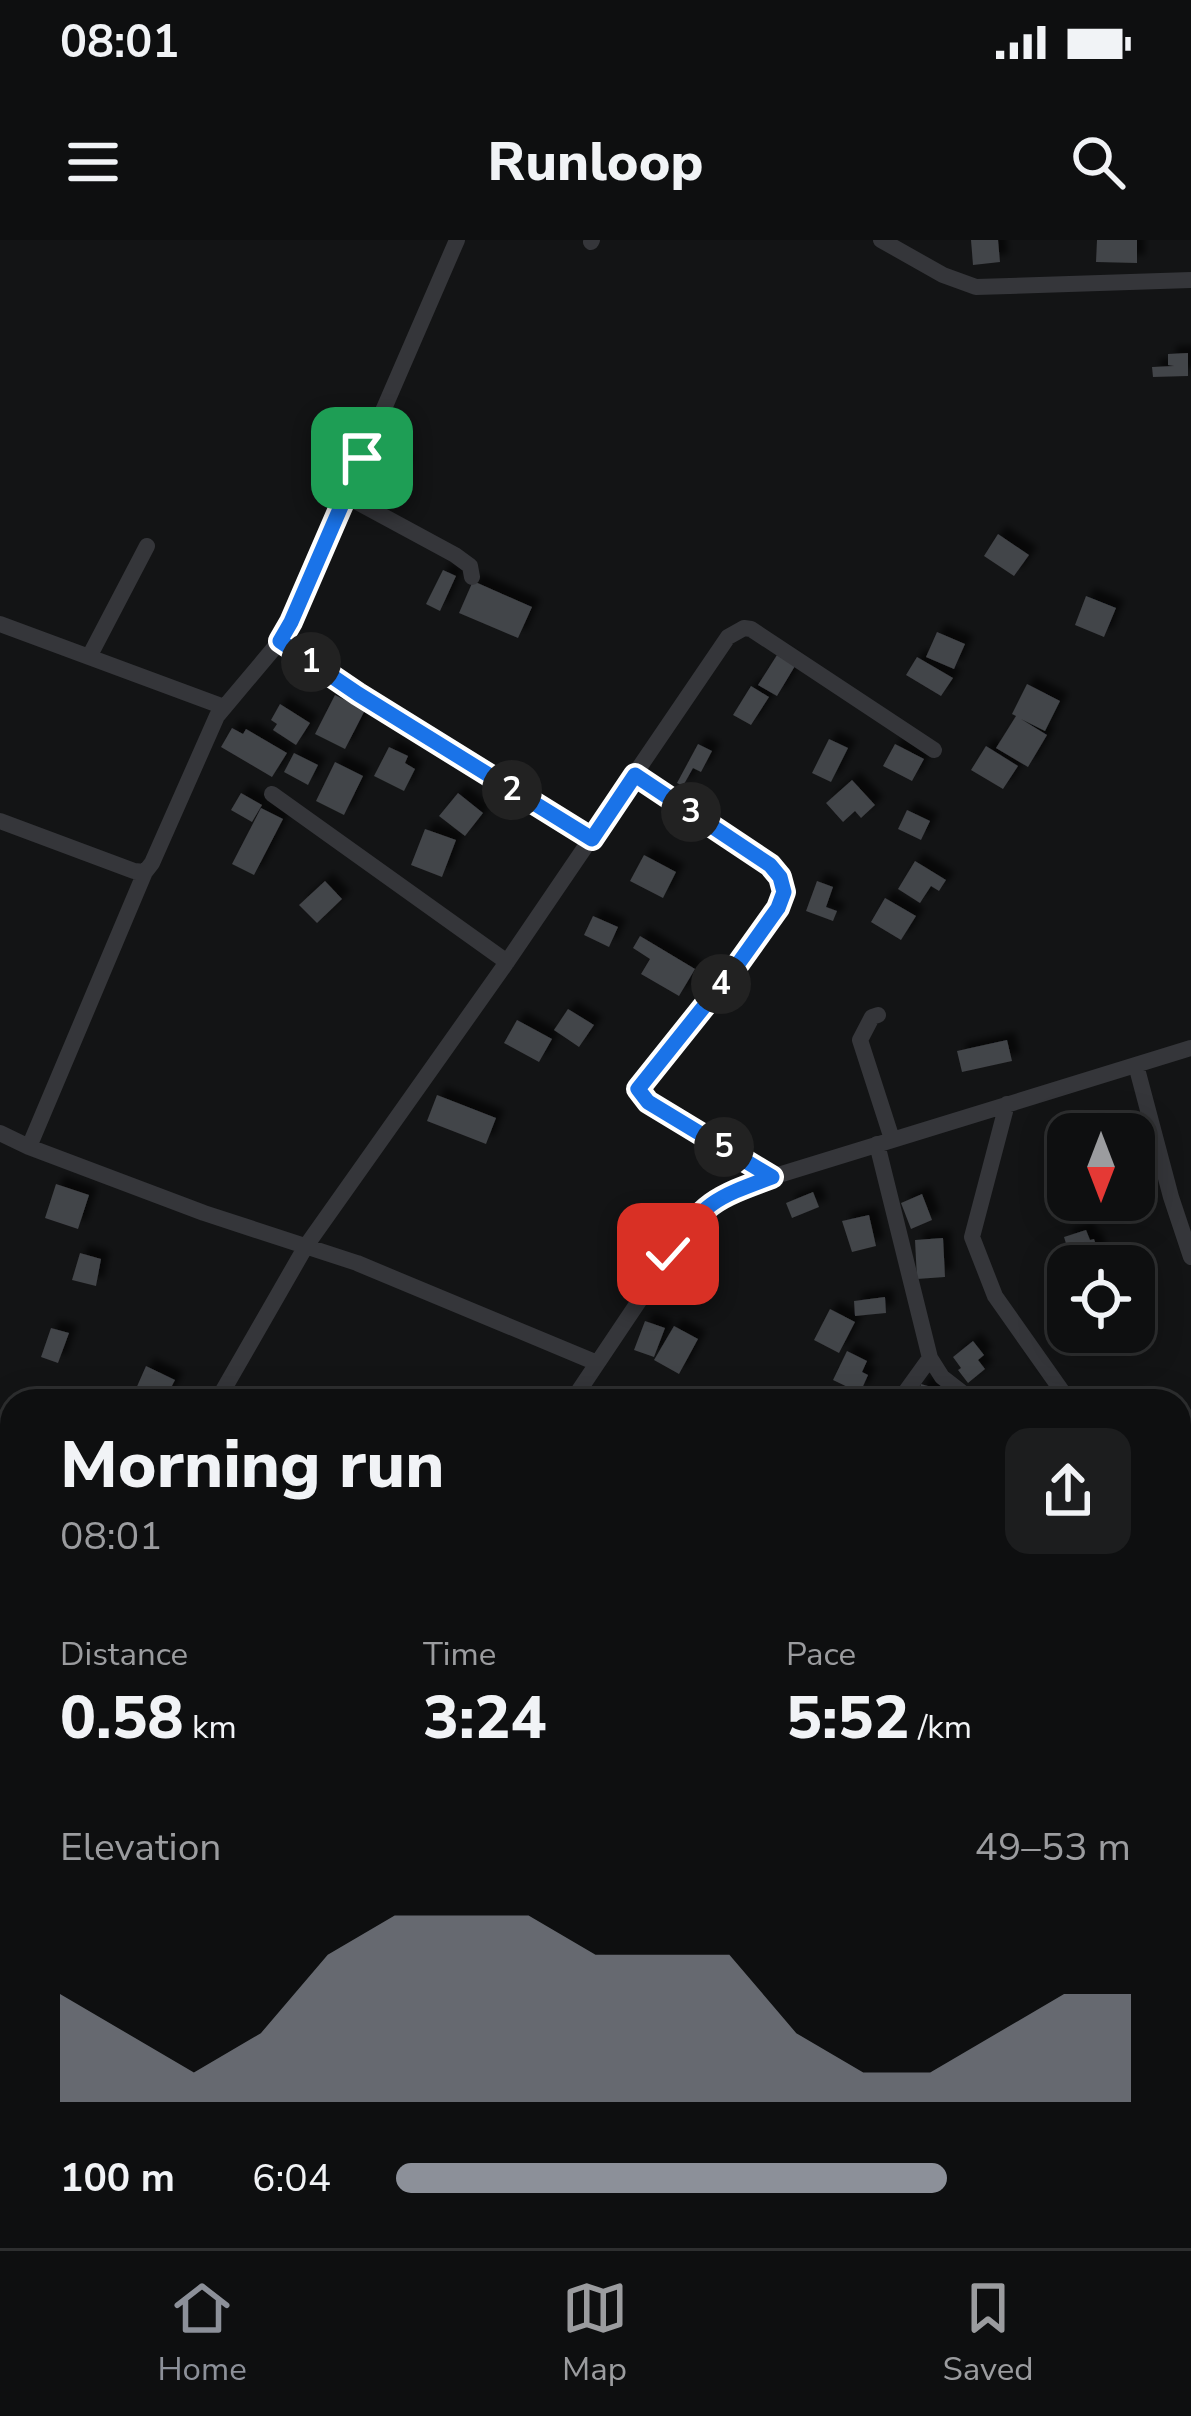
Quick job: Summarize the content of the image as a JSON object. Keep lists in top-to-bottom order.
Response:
{
  "north": "bottom",
  "page": {
    "status": "08:01",
    "header": "Runloop",
    "pins": [
      "1",
      "2",
      "3",
      "4",
      "5"
    ],
    "heading": ["Morning run", "08:01"],
    "stats": [
      ["Distance", "0.58 km"],
      ["Time", "3:24"],
      ["Pace", "5:52 /km"]
    ],
    "chart": ["Elevation", "49–53 m"],
    "list": [
      {
        "name": "100 m",
        "note": "6:04"
      }
    ],
    "tabs": ["Home", "Map", "Saved"]
  }
}
